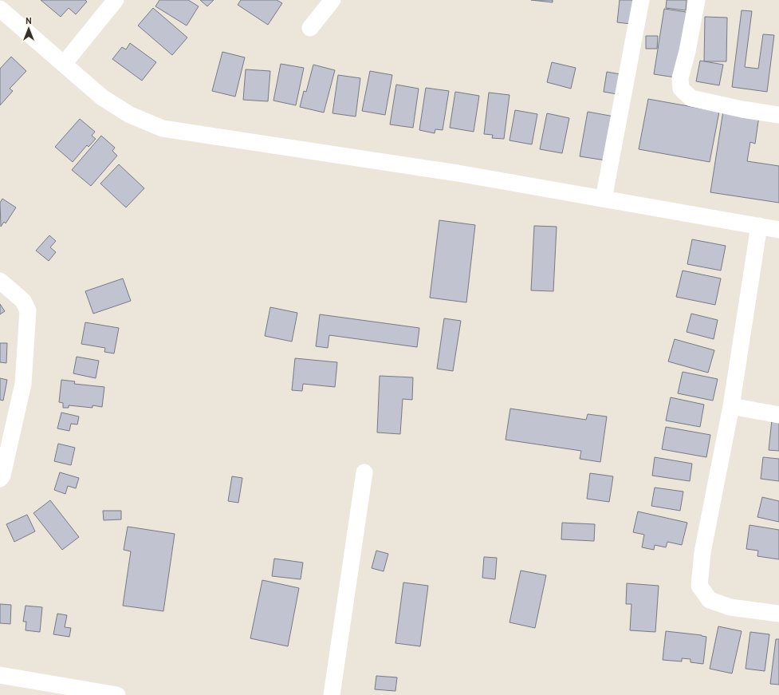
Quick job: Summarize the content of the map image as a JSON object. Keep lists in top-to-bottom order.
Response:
{
  "north": "top"
}
